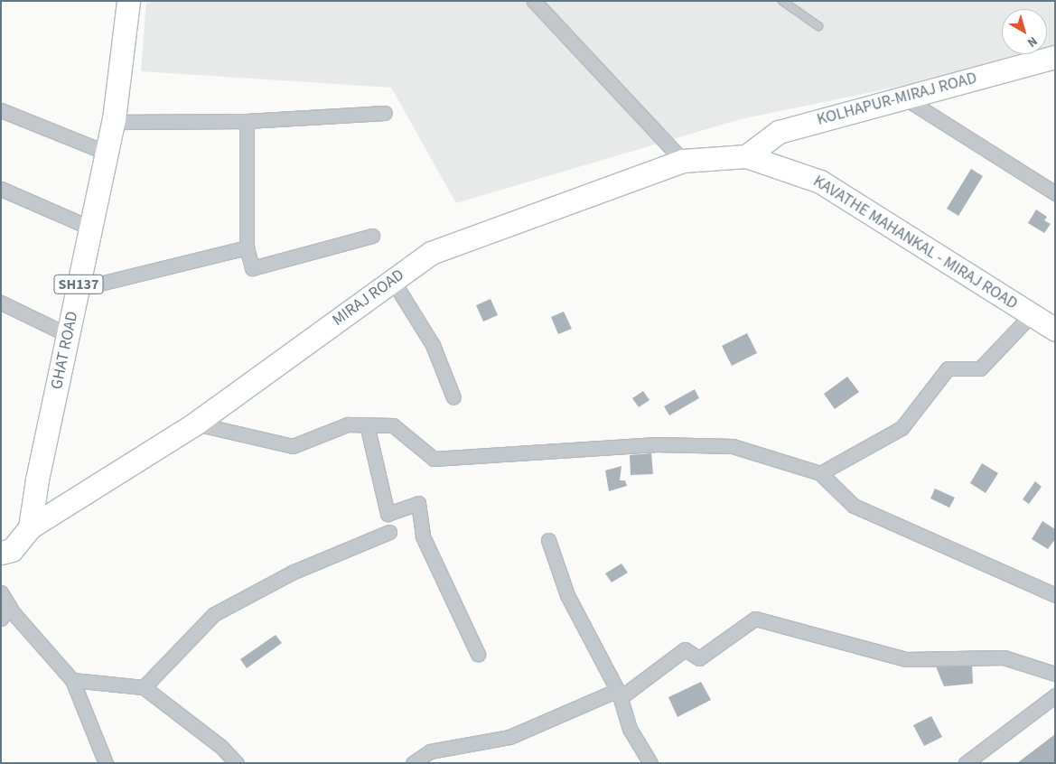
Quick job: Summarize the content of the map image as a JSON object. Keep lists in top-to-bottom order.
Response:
{
  "streets": {
    "main road": [
      "KOLHAPUR-MIRAJ ROAD",
      "KAVATHE MAHANKAL - MIRAJ ROAD",
      "SH137",
      "MIRAJ ROAD",
      "GHAT ROAD"
    ]
  },
  "crossings": [
    ["KOLHAPUR-MIRAJ ROAD", "KAVATHE MAHANKAL - MIRAJ ROAD"],
    ["KOLHAPUR-MIRAJ ROAD", "MIRAJ ROAD"],
    ["KAVATHE MAHANKAL - MIRAJ ROAD", "MIRAJ ROAD"],
    ["MIRAJ ROAD", "GHAT ROAD"]
  ],
  "north": "bottom right"
}
